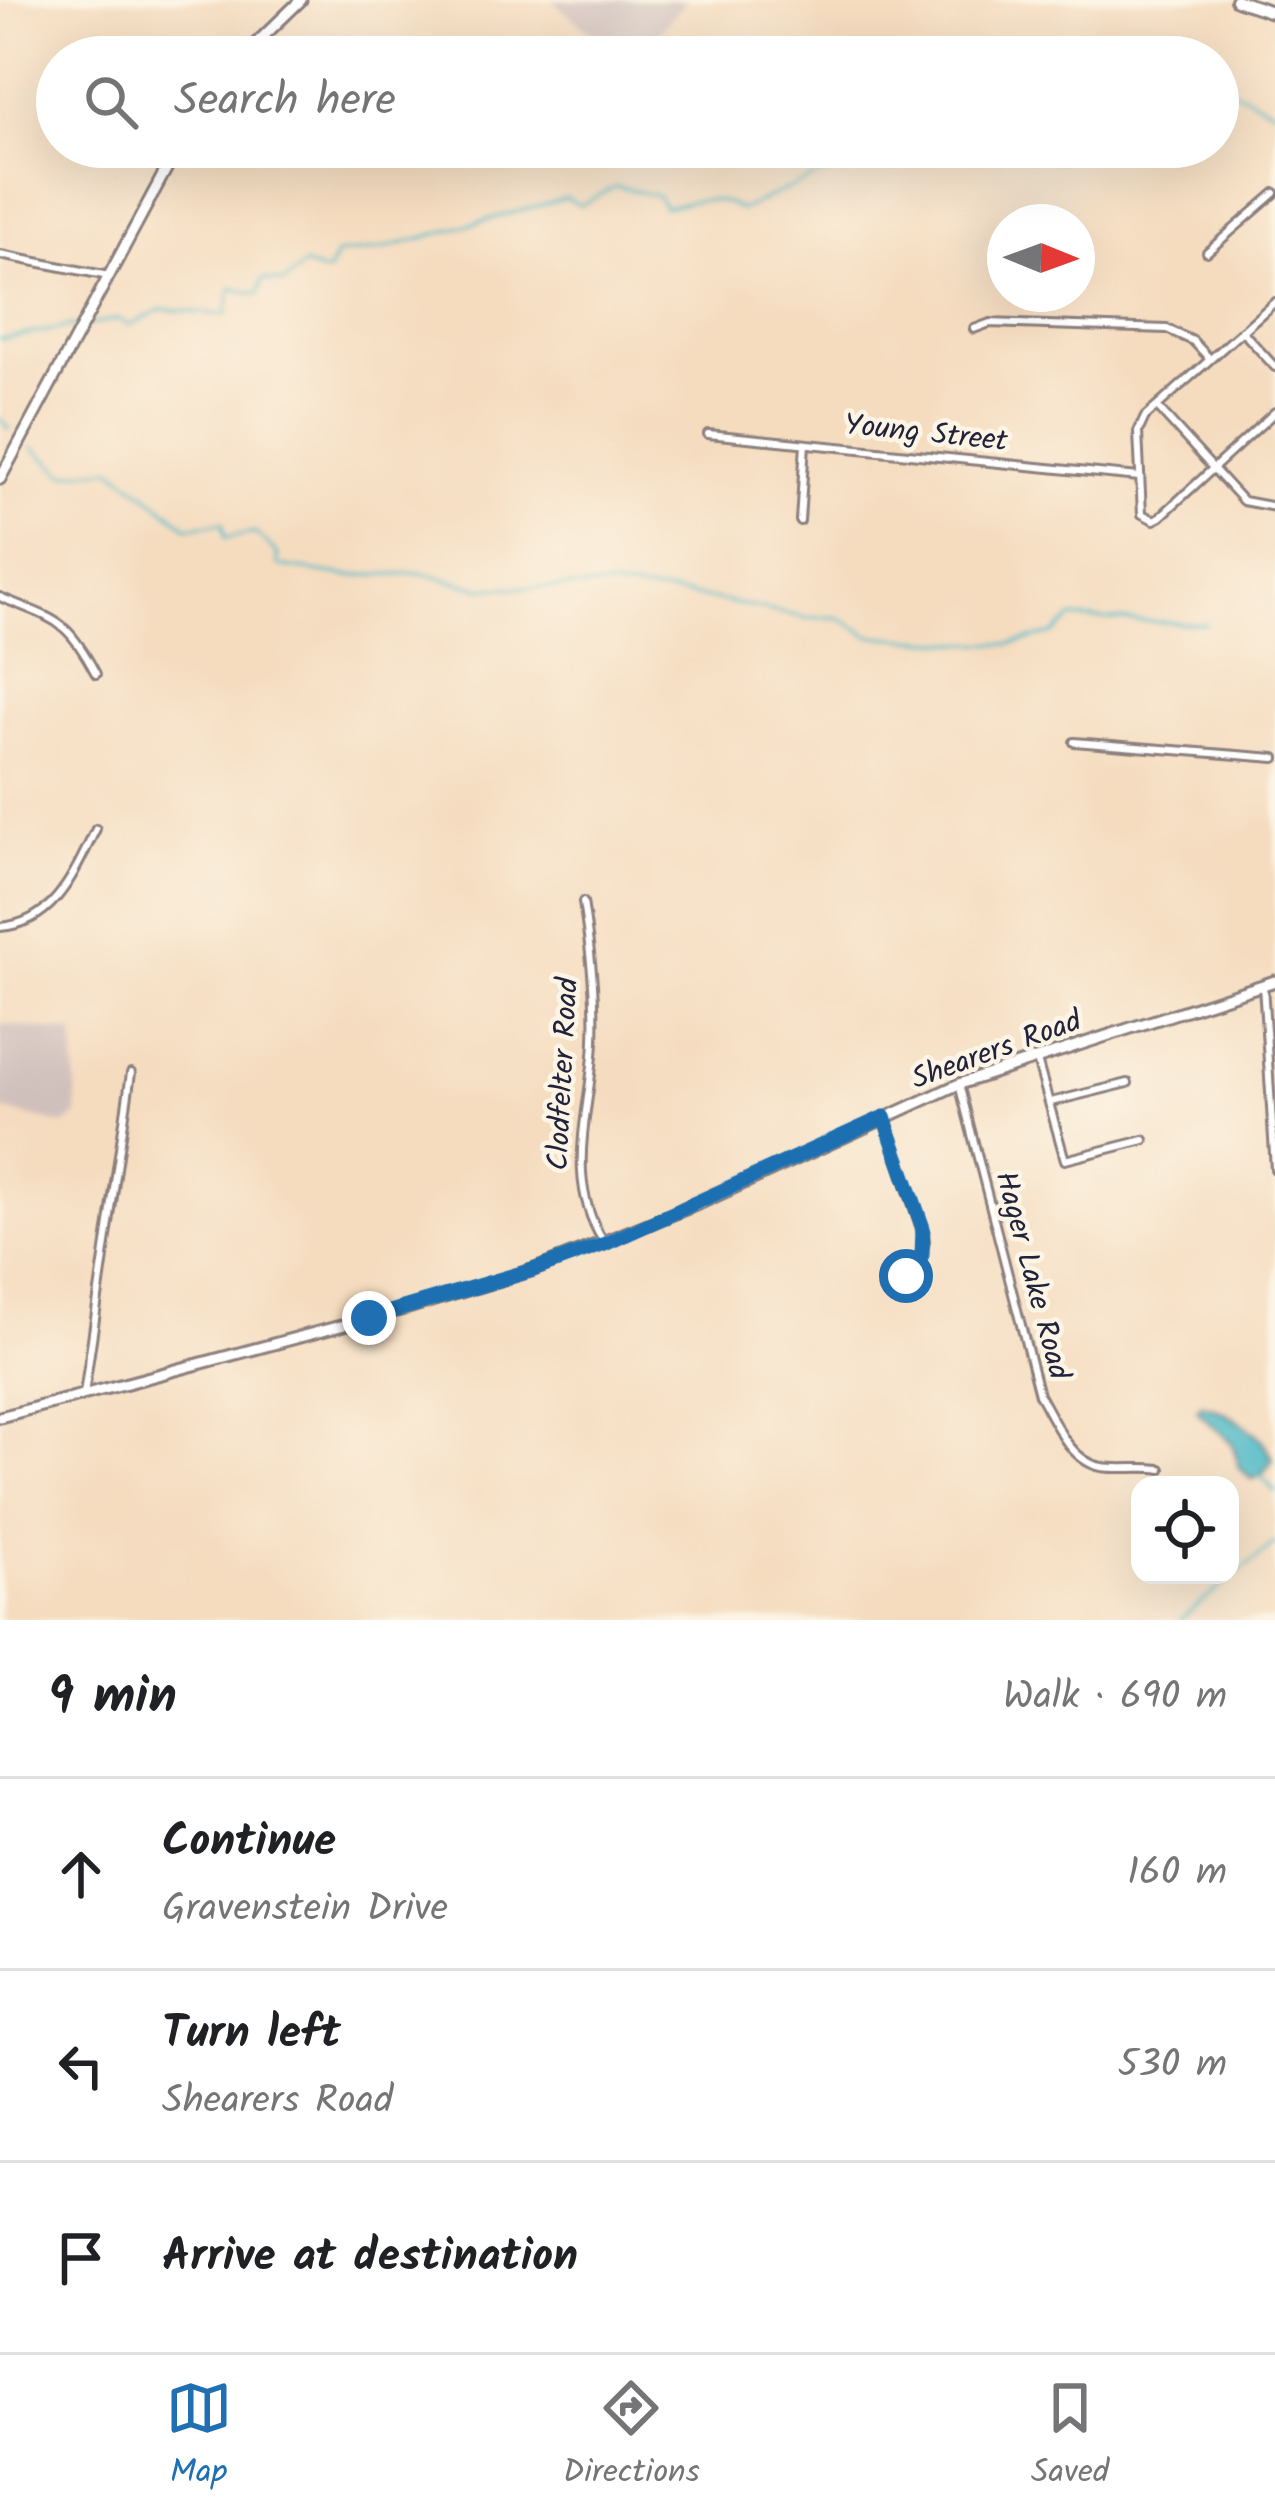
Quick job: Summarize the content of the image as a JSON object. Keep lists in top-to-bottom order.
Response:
{
  "streets": {
    "street": [
      "Young Street",
      "Shearers Road",
      "Clodfelter Road",
      "Hager Lake Road"
    ]
  },
  "crossings": [
    ["Shearers Road", "Clodfelter Road"],
    ["Shearers Road", "Hager Lake Road"]
  ],
  "north": "right",
  "page": {
    "search": "Search here",
    "heading": ["9 min", "Walk · 690 m"],
    "list": [
      ["Continue", "Gravenstein Drive", "160 m"],
      ["Turn left", "Shearers Road", "530 m"],
      "Arrive at destination"
    ],
    "nav": ["Map", "Directions", "Saved"]
  }
}
